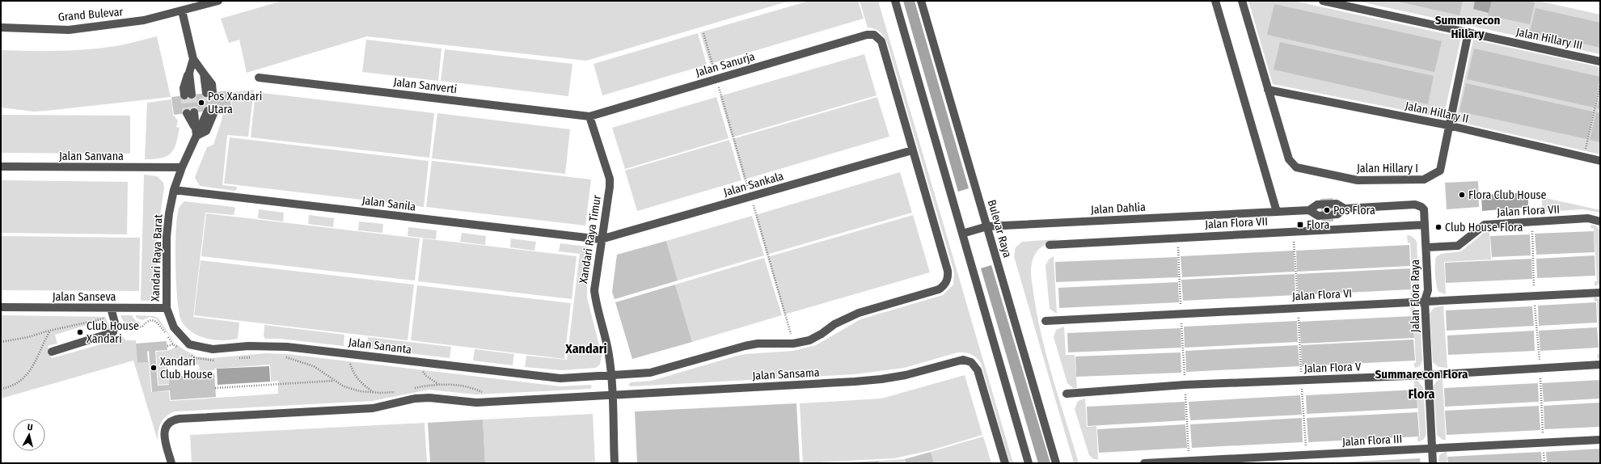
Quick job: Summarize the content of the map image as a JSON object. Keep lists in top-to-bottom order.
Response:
{
  "streets": {
    "street": [
      "Grand Bulevar",
      "Jalan Hillary III",
      "Jalan Sanurja",
      "Jalan Sanverti",
      "Jalan Hillary II",
      "Jalan Sanvana",
      "Jalan Hillary I",
      "Jalan Sankala",
      "Jalan Sanila",
      "Jalan Dahlia",
      "Jalan Flora VII",
      "Bulevar Raya",
      "Xandari Raya Timur",
      "Xandari Raya Barat",
      "Jalan Flora VI",
      "Jalan Flora Raya",
      "Jalan Sanseva",
      "Jalan Sananta",
      "Jalan Flora V",
      "Jalan Sansama",
      "Jalan Flora III"
    ]
  },
  "crossings": [
    ["Jalan Sanurja", "Jalan Sanverti"],
    ["Jalan Sanurja", "Jalan Sankala"],
    ["Jalan Sanurja", "Xandari Raya Timur"],
    ["Jalan Sanverti", "Xandari Raya Timur"],
    ["Jalan Hillary II", "Jalan Hillary I"],
    ["Jalan Sanvana", "Xandari Raya Barat"],
    ["Jalan Sankala", "Jalan Sanila"],
    ["Jalan Sankala", "Xandari Raya Timur"],
    ["Jalan Sanila", "Xandari Raya Timur"],
    ["Jalan Sanila", "Xandari Raya Barat"],
    ["Jalan Dahlia", "Bulevar Raya"],
    ["Jalan Flora VII", "Jalan Flora Raya"],
    ["Xandari Raya Timur", "Jalan Sananta"],
    ["Xandari Raya Timur", "Jalan Sansama"],
    ["Xandari Raya Barat", "Jalan Sanseva"],
    ["Xandari Raya Barat", "Jalan Sananta"],
    ["Jalan Flora VI", "Jalan Flora Raya"],
    ["Jalan Flora Raya", "Jalan Flora V"],
    ["Jalan Flora Raya", "Jalan Flora III"],
    ["Jalan Sanseva", "Jalan Sananta"]
  ],
  "districts": [
    "Summarecon Hillary",
    "Xandari",
    "Summarecon Flora",
    "Flora"
  ],
  "places": {
    "other": [
      "Pos Xandari Utara",
      "Flora Club House",
      "Pos Flora",
      "Club House Flora",
      "Club House Xandari",
      "Xandari Club House"
    ],
    "transit": ["Flora"]
  },
  "north": "top"
}
